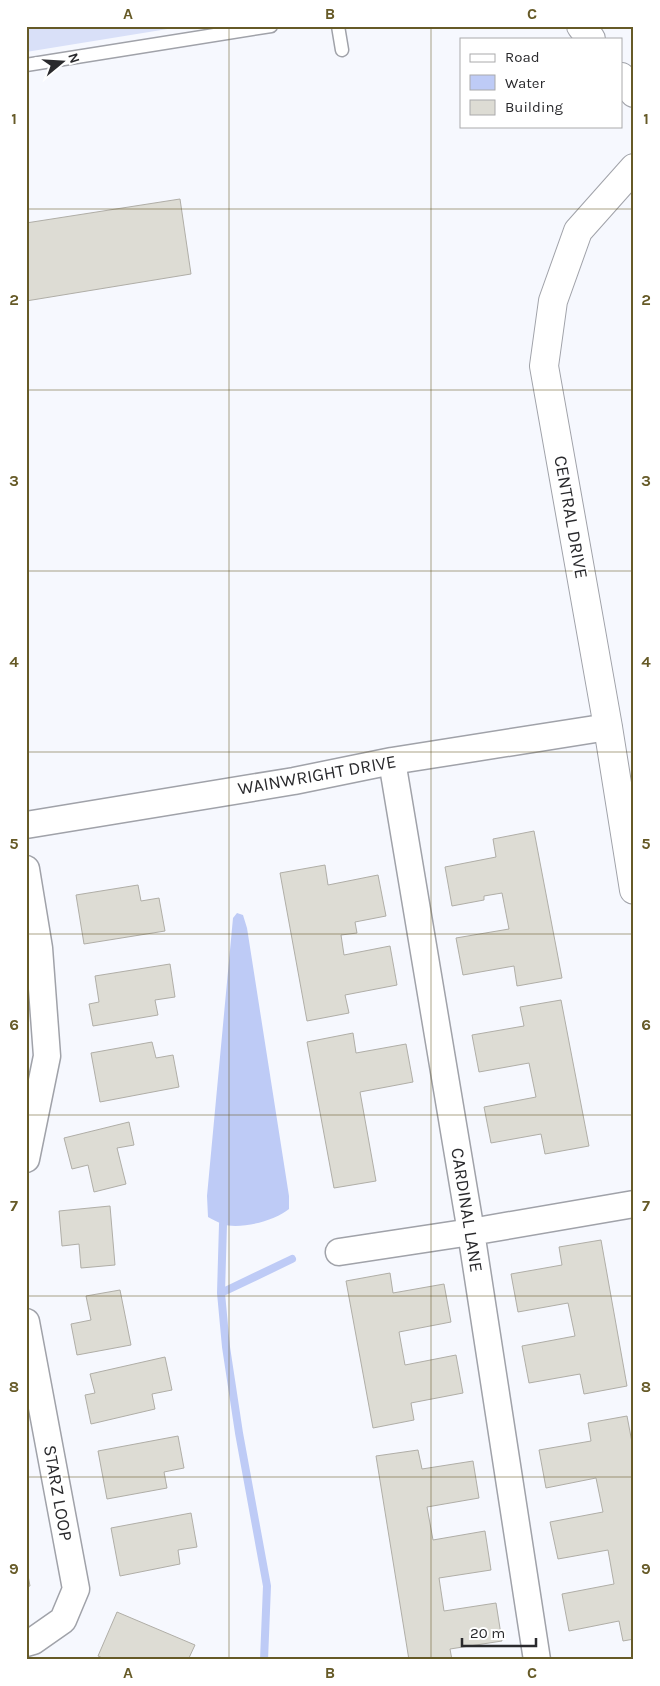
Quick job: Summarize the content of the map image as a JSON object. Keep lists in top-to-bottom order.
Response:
{
  "streets": {
    "street": [
      "CENTRAL DRIVE",
      "WAINWRIGHT DRIVE",
      "CARDINAL LANE",
      "STARZ LOOP"
    ]
  },
  "crossings": [
    ["CENTRAL DRIVE", "WAINWRIGHT DRIVE"],
    ["WAINWRIGHT DRIVE", "CARDINAL LANE"]
  ],
  "legend": ["Road", "Water", "Building"],
  "scale_bar": "20 m",
  "north": "right",
  "grid": {
    "columns": ["A", "B", "C"],
    "rows": [
      "1",
      "2",
      "3",
      "4",
      "5",
      "6",
      "7",
      "8",
      "9"
    ]
  }
}
